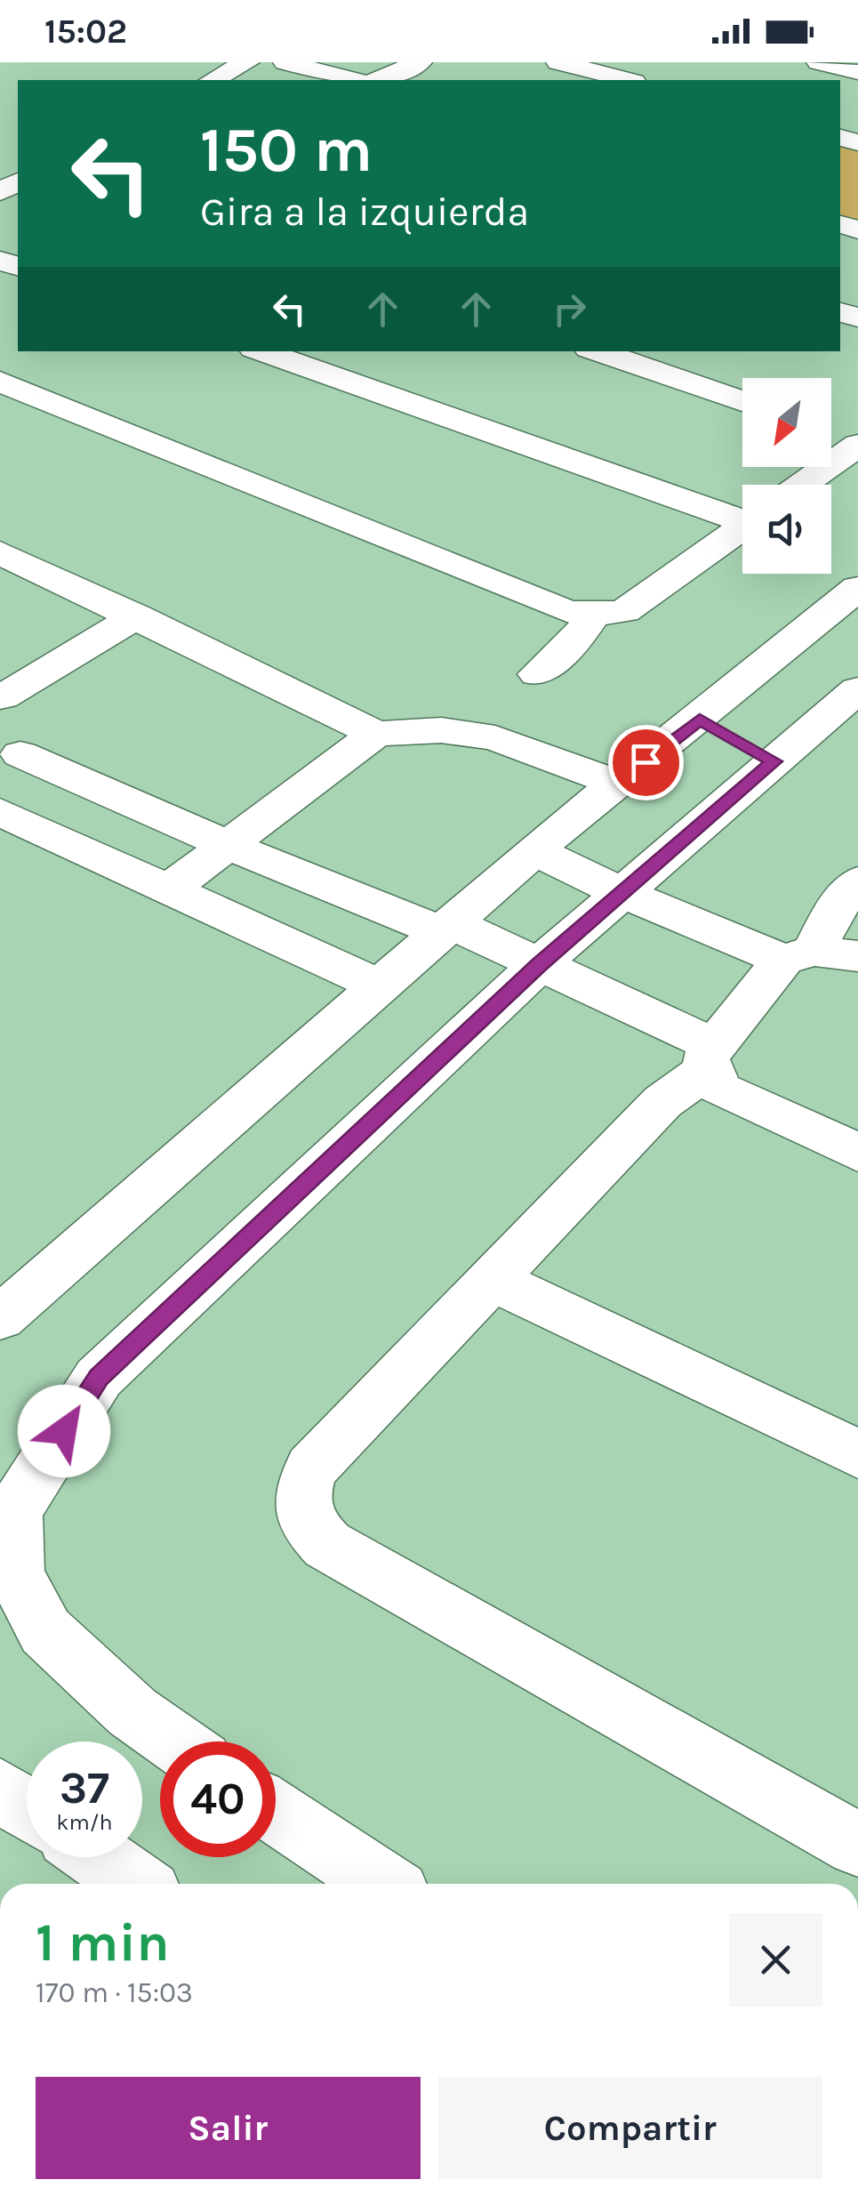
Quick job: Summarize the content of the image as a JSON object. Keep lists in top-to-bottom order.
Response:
{
  "north": "bottom left",
  "page": {
    "status": "15:02",
    "turn": ["150 m", "Gira a la izquierda"],
    "speed": "37 km/h",
    "limit": "40",
    "heading": ["1 min", "170 m · 15:03"],
    "buttons": ["Salir", "Compartir"]
  }
}
